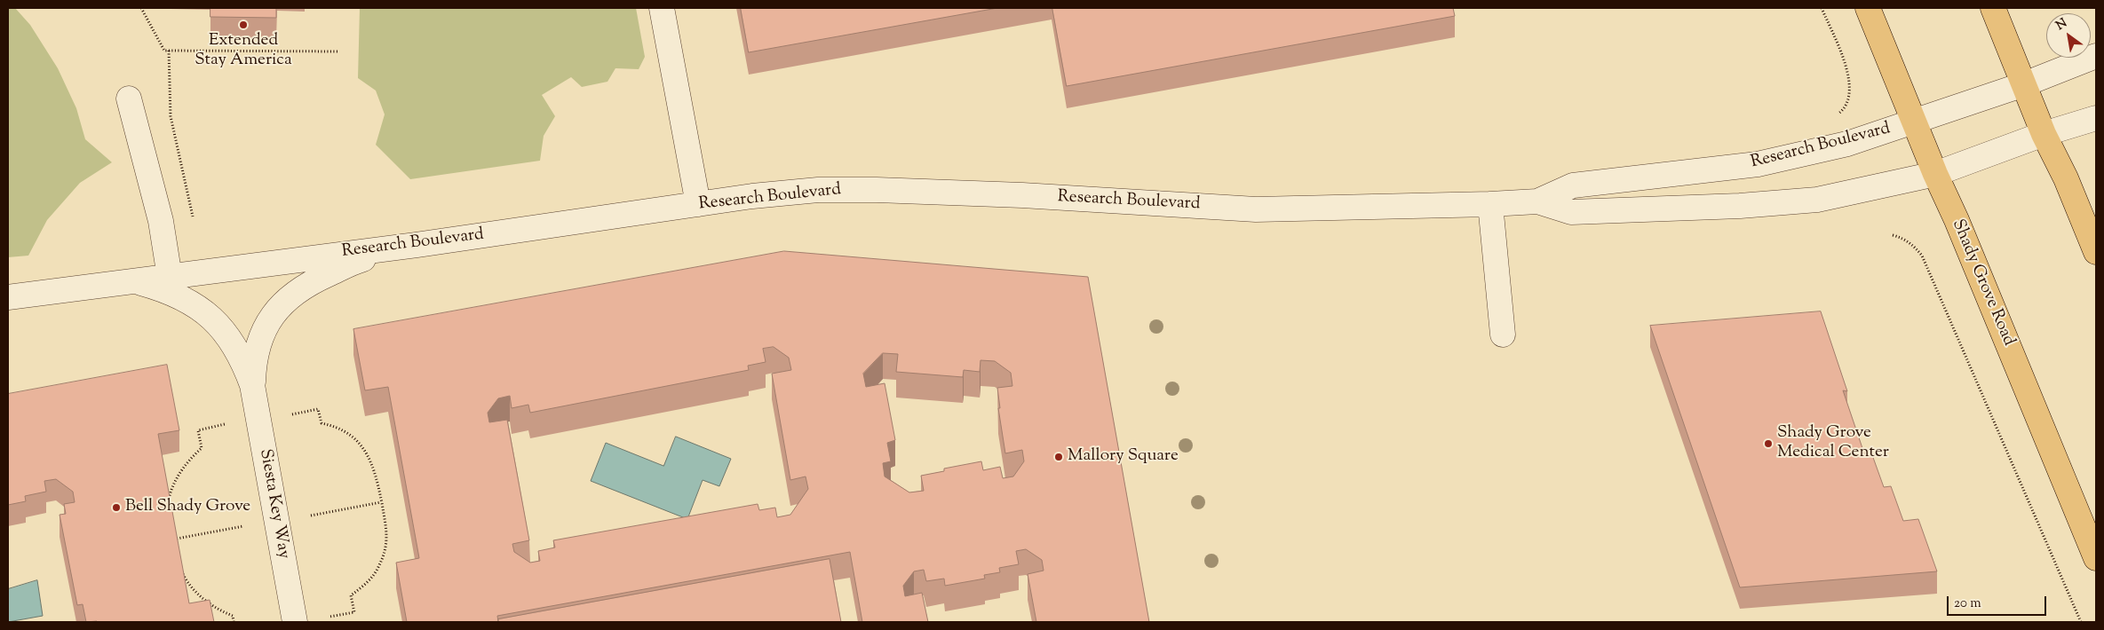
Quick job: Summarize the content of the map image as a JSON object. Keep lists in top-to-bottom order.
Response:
{
  "streets": {
    "main road": ["Shady Grove Road"],
    "street": ["Research Boulevard", "Siesta Key Way"]
  },
  "crossings": [
    ["Research Boulevard", "Shady Grove Road"]
  ],
  "places": [
    "Extended Stay America",
    "Shady Grove Medical Center",
    "Mallory Square",
    "Bell Shady Grove"
  ],
  "scale_bar": "20 m",
  "north": "top left"
}
